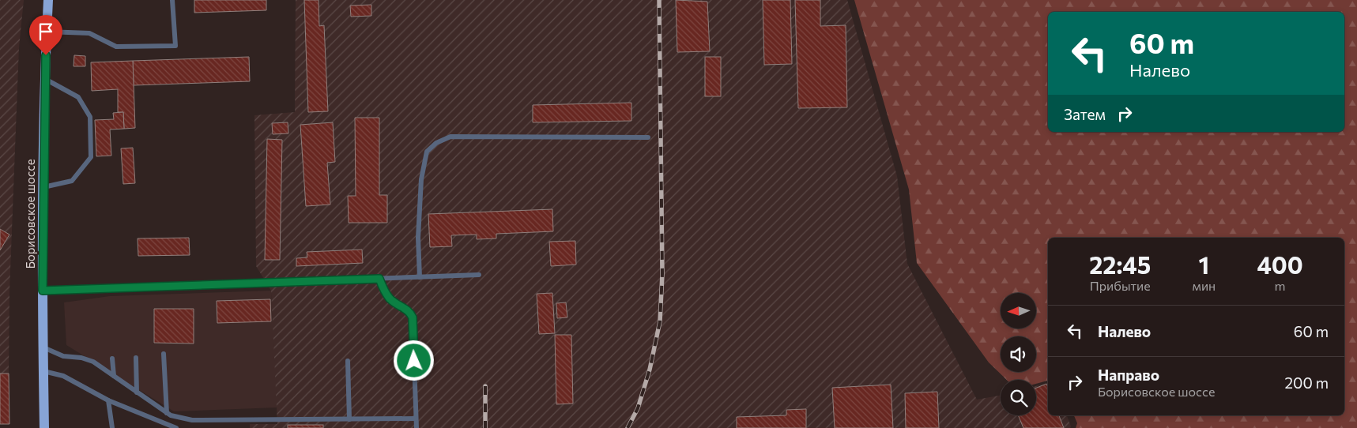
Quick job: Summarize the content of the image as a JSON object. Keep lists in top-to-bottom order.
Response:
{
  "streets": {
    "main road": ["Борисовское шоссе"]
  },
  "north": "left",
  "page": {
    "turn": ["60 m", "Налево"],
    "then": "Затем",
    "eta": [
      "22:45",
      "Прибытие",
      "1",
      "мин",
      "400",
      "m"
    ],
    "list": [
      {
        "name": "Налево",
        "value": "60 m"
      },
      {
        "name": "Направо",
        "note": "Борисовское шоссе",
        "value": "200 m"
      }
    ]
  }
}
